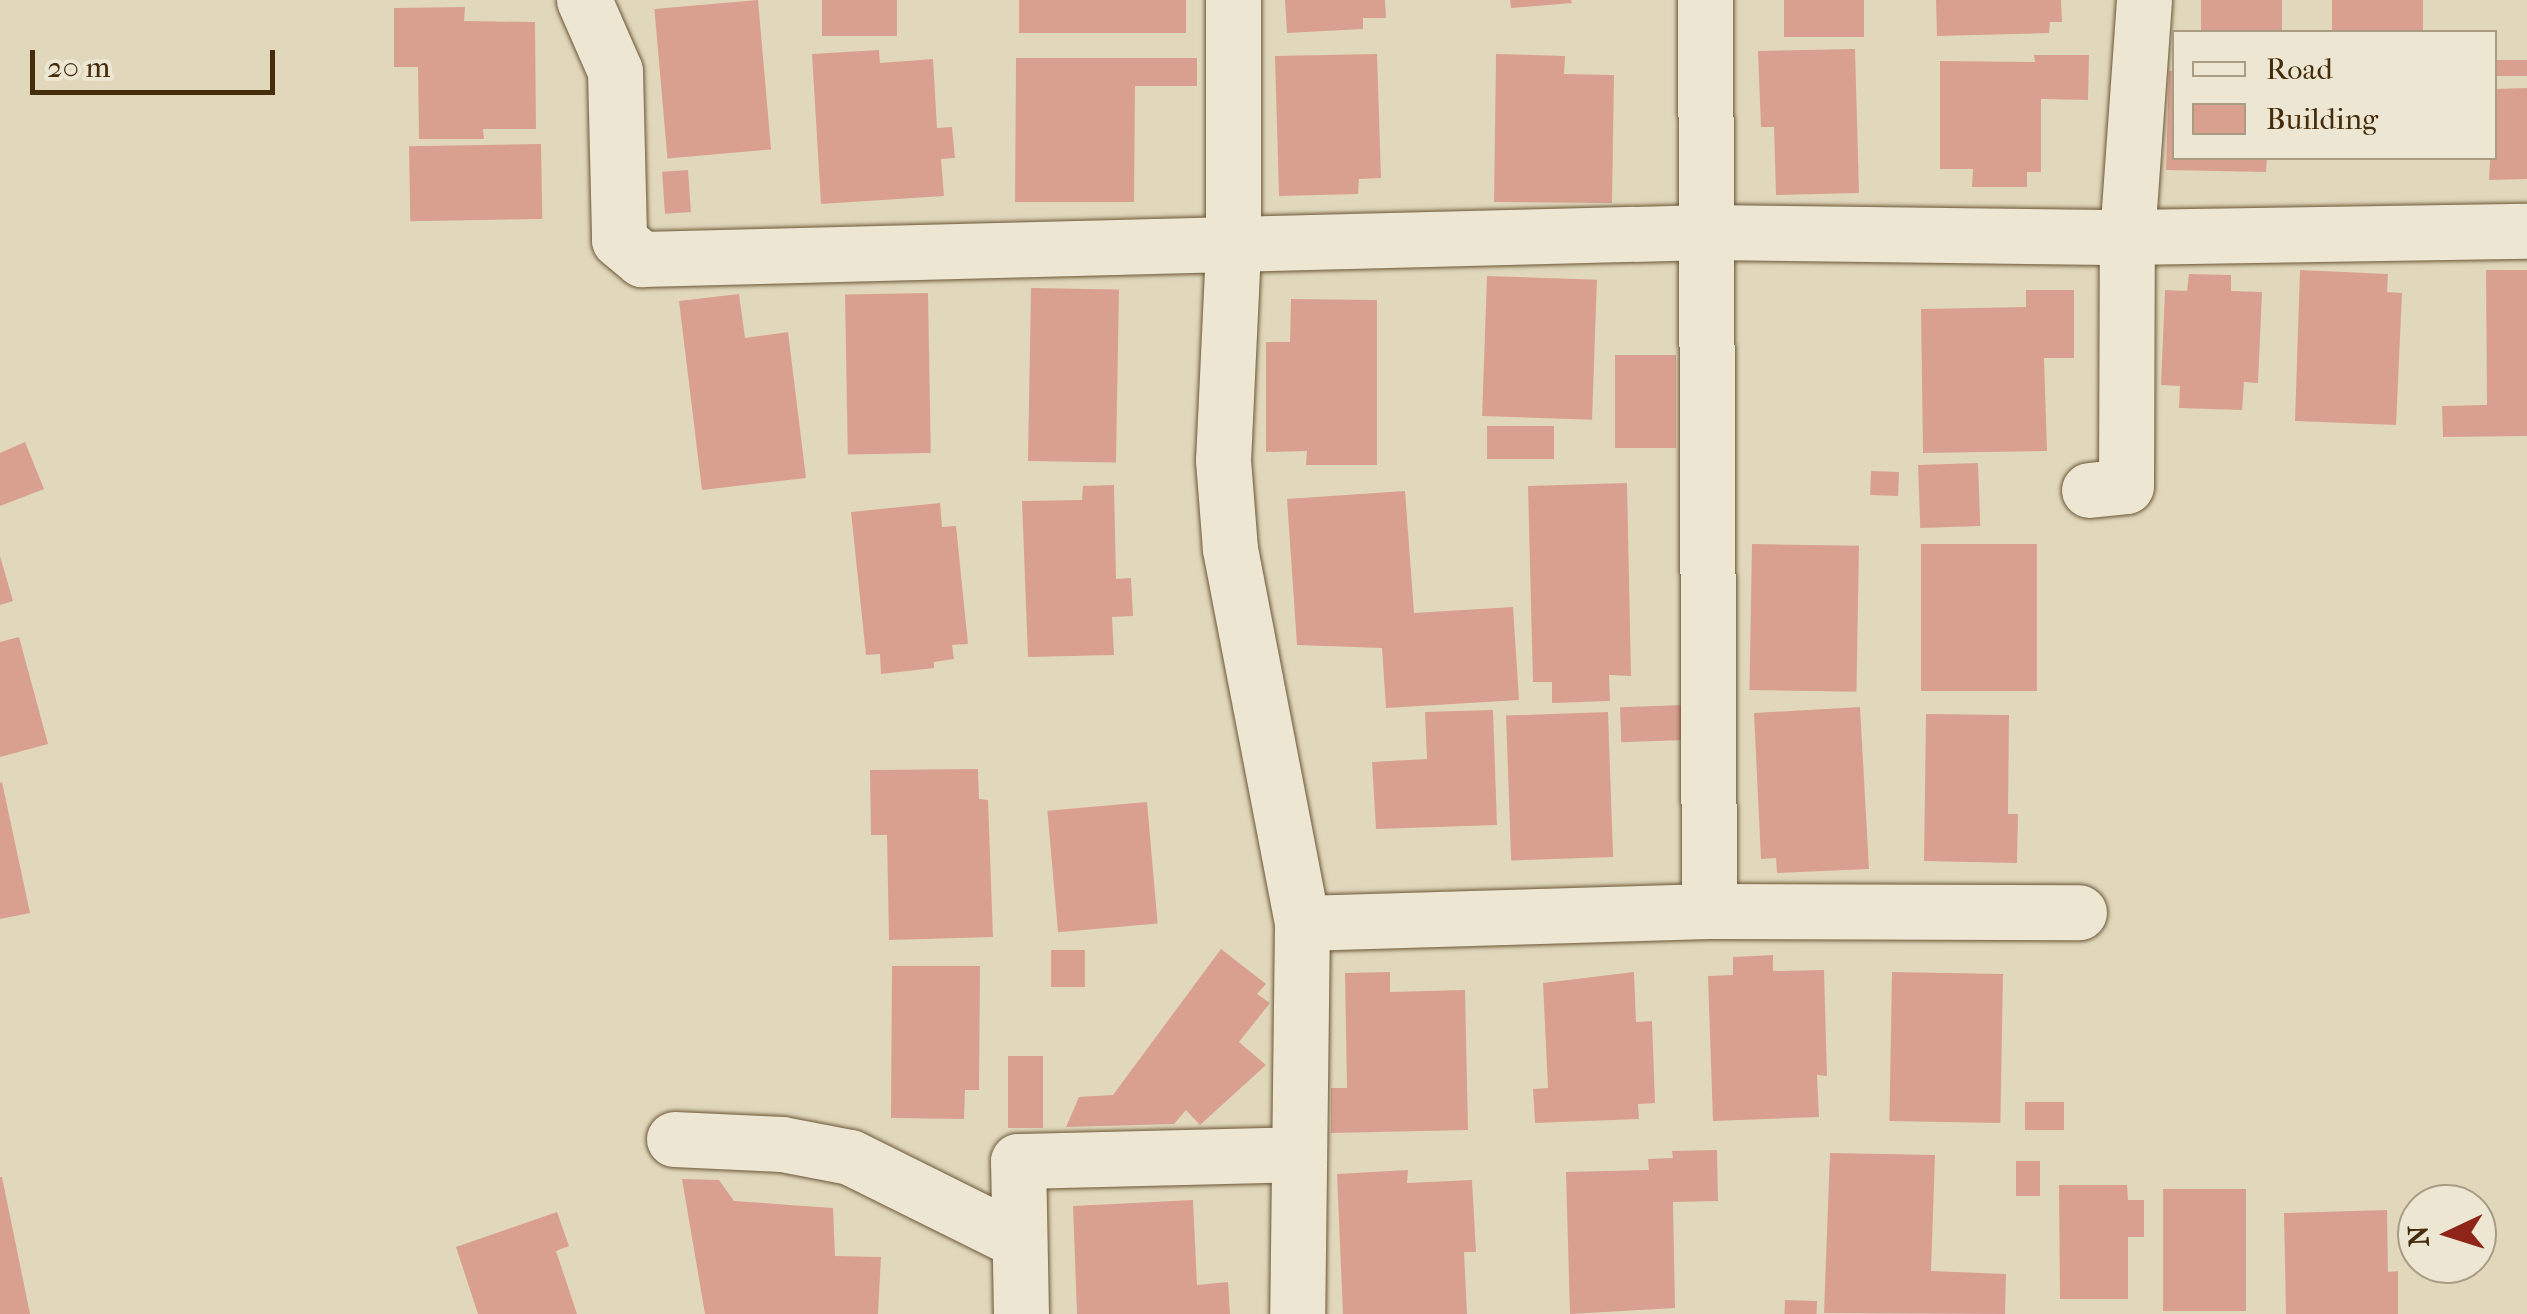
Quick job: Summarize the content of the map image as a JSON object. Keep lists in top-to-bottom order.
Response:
{
  "legend": ["Road", "Building"],
  "scale_bar": "20 m",
  "north": "left"
}
